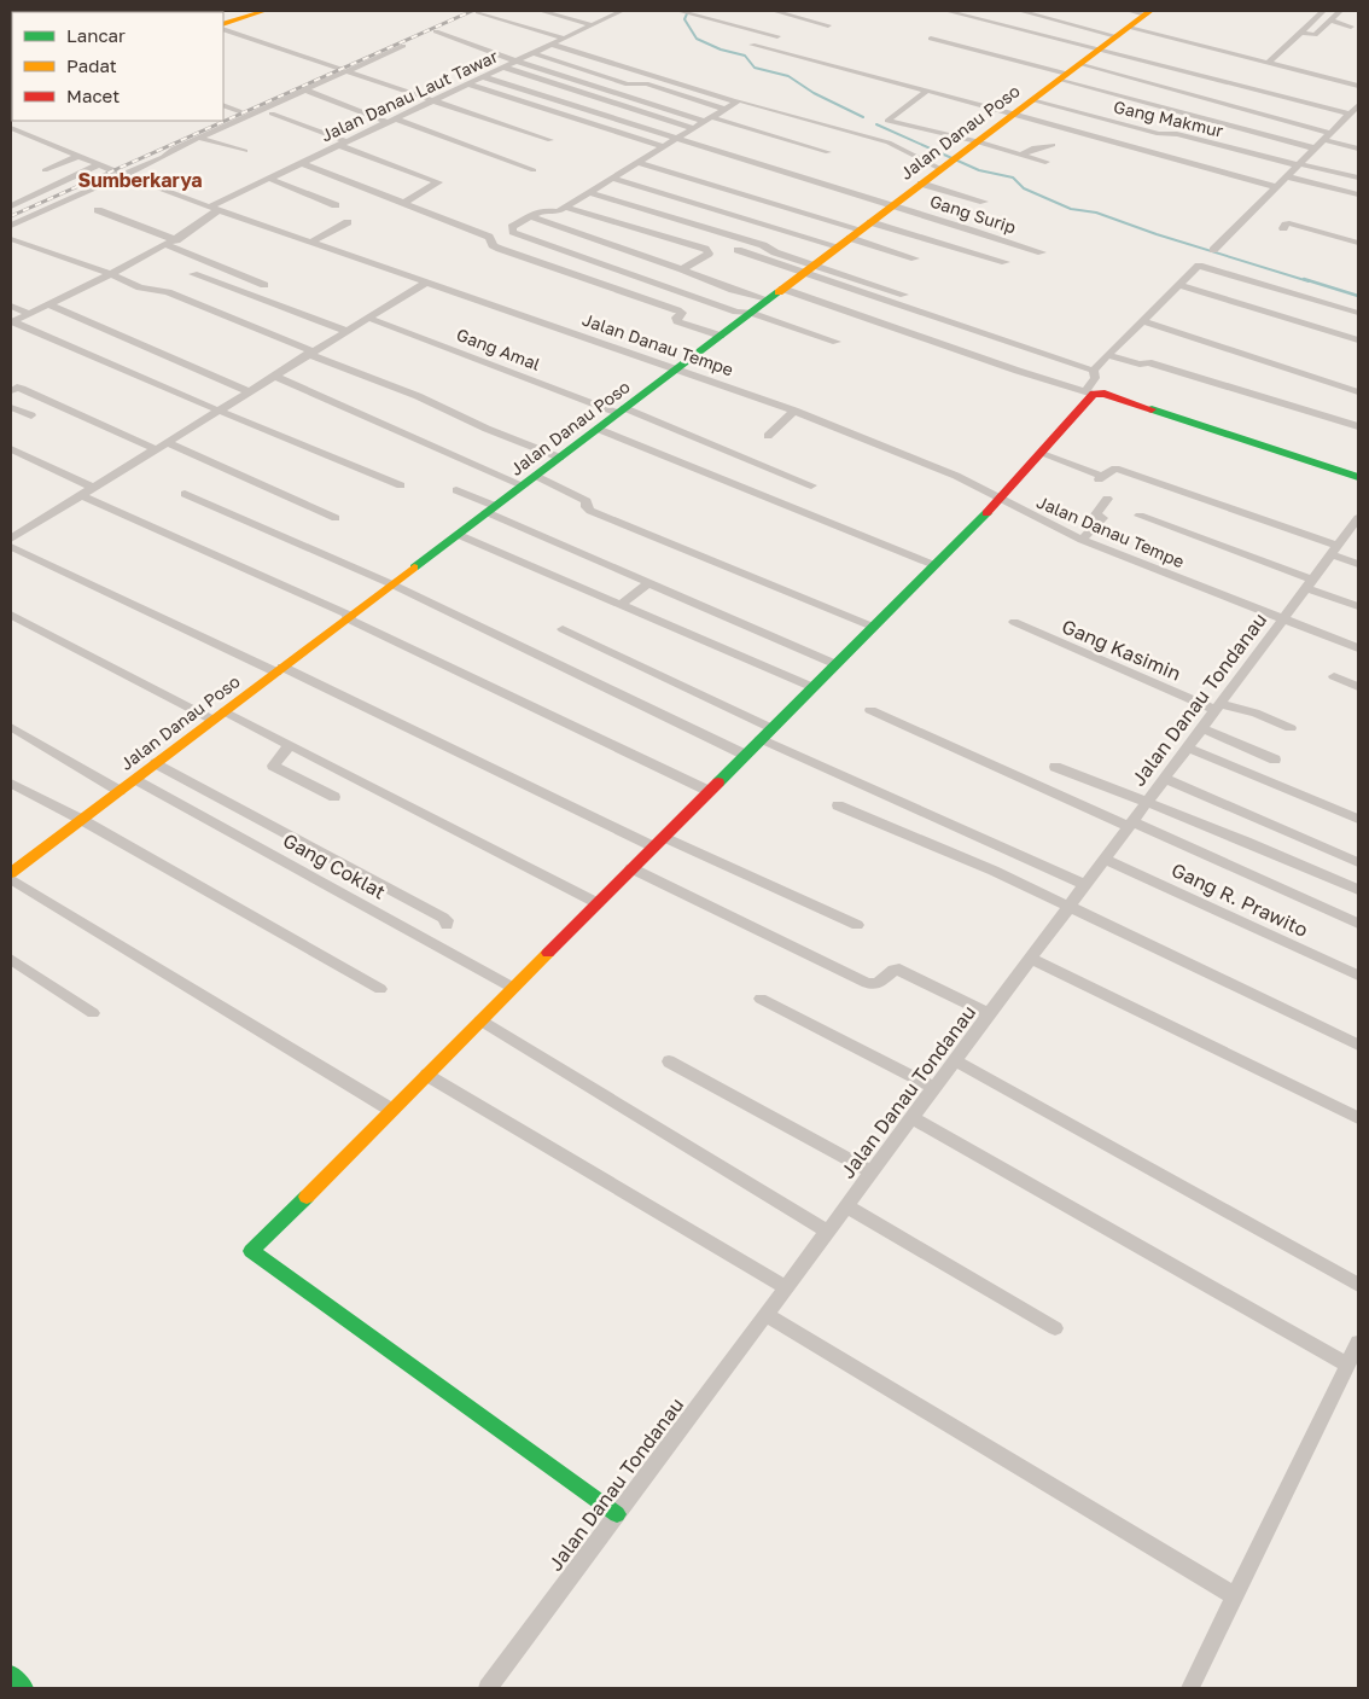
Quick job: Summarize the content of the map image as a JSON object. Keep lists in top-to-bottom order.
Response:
{
  "streets": {
    "main road": ["Jalan Danau Poso"],
    "street": [
      "Jalan Danau Laut Tawar",
      "Gang Makmur",
      "Gang Surip",
      "Jalan Danau Tempe",
      "Gang Amal",
      "Gang Kasimin",
      "Jalan Danau Tondanau",
      "Gang Coklat",
      "Gang R. Prawito"
    ]
  },
  "crossings": [
    ["Jalan Danau Laut Tawar", "Gang Surip"],
    ["Jalan Danau Laut Tawar", "Jalan Danau Tempe"],
    ["Gang Makmur", "Jalan Danau Poso"],
    ["Jalan Danau Poso", "Gang Surip"],
    ["Jalan Danau Poso", "Jalan Danau Tempe"],
    ["Jalan Danau Poso", "Gang Amal"],
    ["Jalan Danau Poso", "Gang Coklat"],
    ["Jalan Danau Tempe", "Jalan Danau Tondanau"],
    ["Gang Kasimin", "Jalan Danau Tondanau"],
    ["Jalan Danau Tondanau", "Gang R. Prawito"]
  ],
  "districts": ["Sumberkarya"],
  "legend": ["Lancar", "Padat", "Macet"]
}
